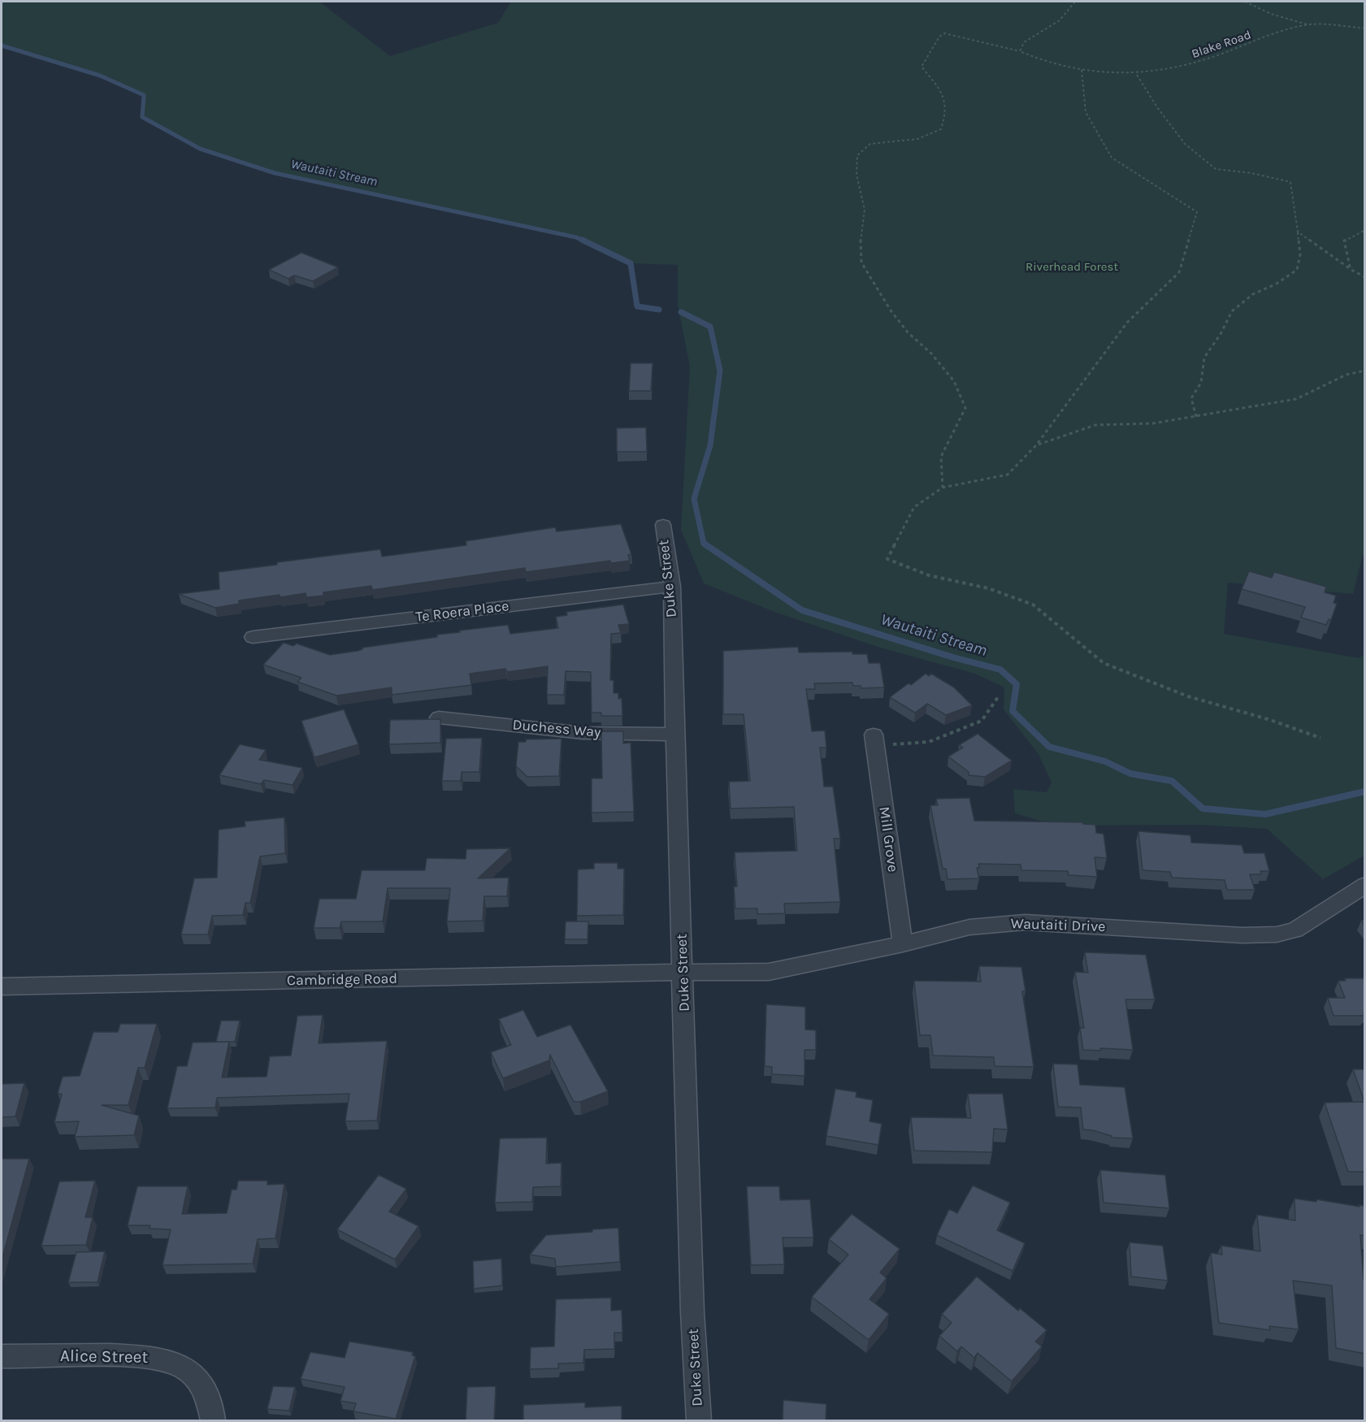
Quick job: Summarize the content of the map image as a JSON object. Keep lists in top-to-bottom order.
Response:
{
  "streets": {
    "street": [
      "Duke Street",
      "Te Roera Place",
      "Duchess Way",
      "Mill Grove",
      "Wautaiti Drive",
      "Cambridge Road",
      "Alice Street"
    ],
    "path": ["Blake Road"]
  },
  "crossings": [
    ["Duke Street", "Te Roera Place"],
    ["Duke Street", "Duchess Way"],
    ["Duke Street", "Wautaiti Drive"],
    ["Duke Street", "Cambridge Road"],
    ["Mill Grove", "Wautaiti Drive"],
    ["Wautaiti Drive", "Cambridge Road"]
  ],
  "water": ["Wautaiti Stream"],
  "parks": ["Riverhead Forest"]
}
